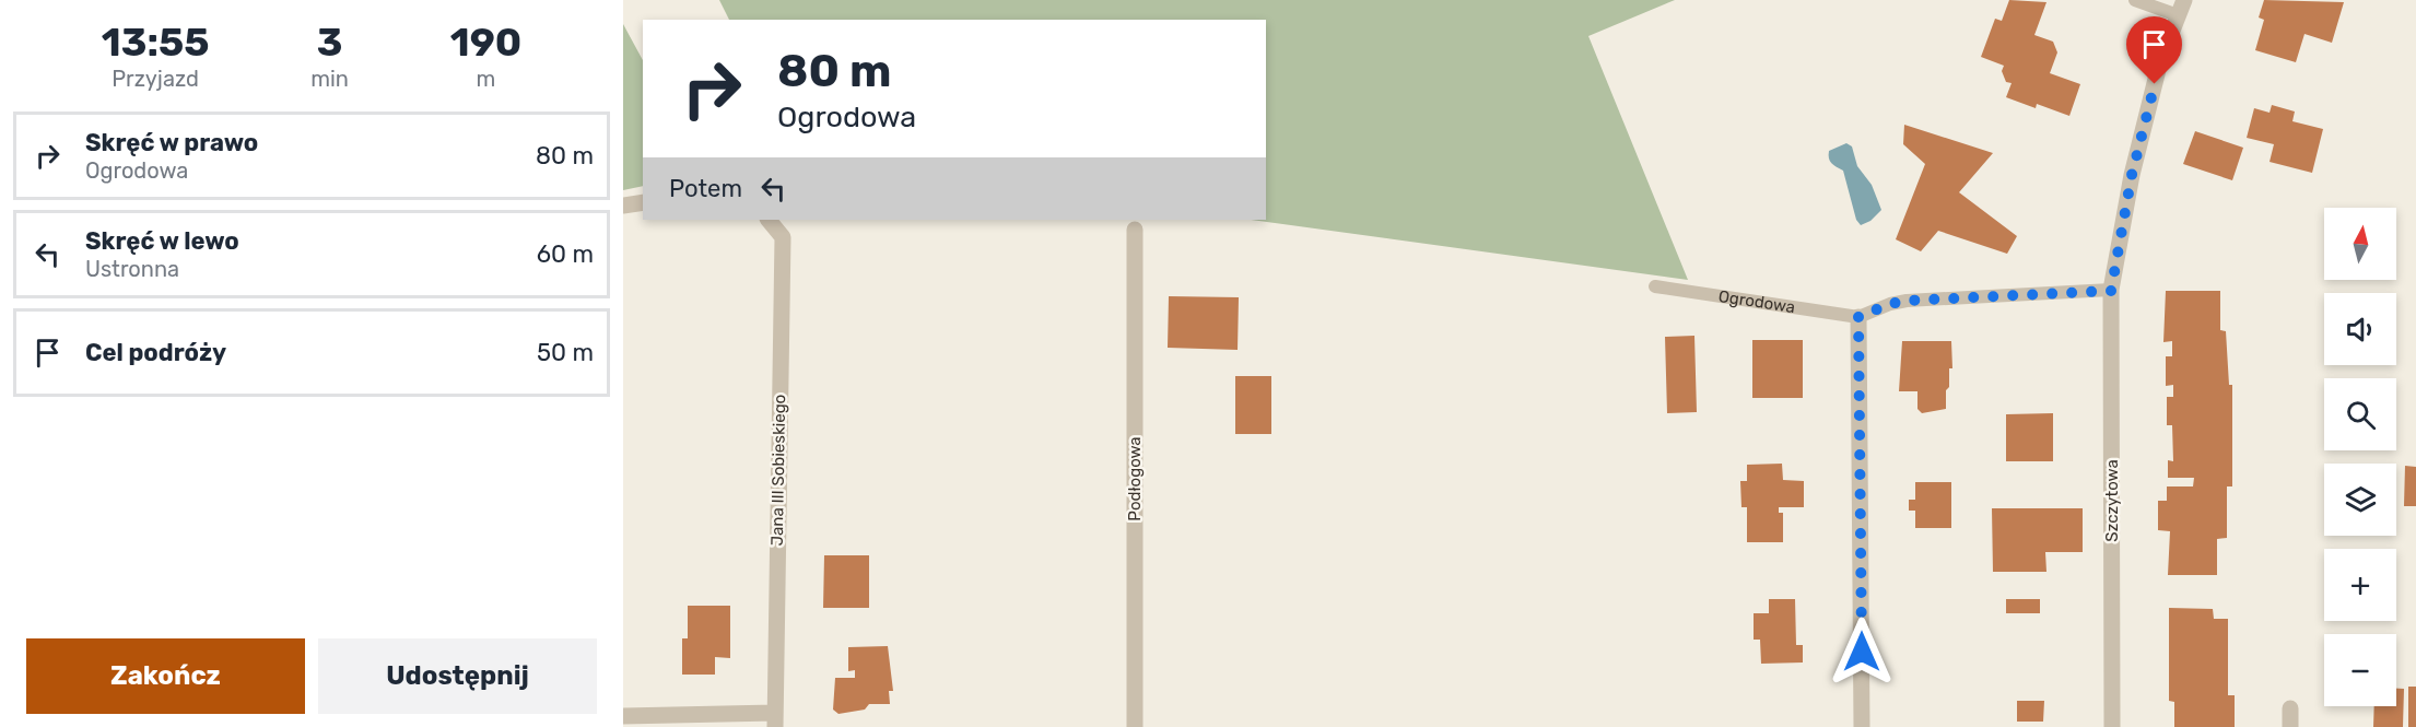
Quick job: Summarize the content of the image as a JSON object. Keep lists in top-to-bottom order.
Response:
{
  "streets": {
    "street": ["Jana III Sobieskiego", "Podłogowa", "Szczytowa"],
    "lane": ["Ogrodowa"]
  },
  "north": "top",
  "page": {
    "eta": [
      "13:55",
      "Przyjazd",
      "3",
      "min",
      "190",
      "m"
    ],
    "turn": ["80 m", "Ogrodowa"],
    "list": [
      {
        "name": "Skręć w prawo",
        "note": "Ogrodowa",
        "value": "80 m"
      },
      {
        "name": "Skręć w lewo",
        "note": "Ustronna",
        "value": "60 m"
      },
      {
        "name": "Cel podróży",
        "value": "50 m"
      }
    ],
    "then": "Potem",
    "map_buttons": ["+", "−"],
    "buttons": ["Zakończ", "Udostępnij"]
  }
}
